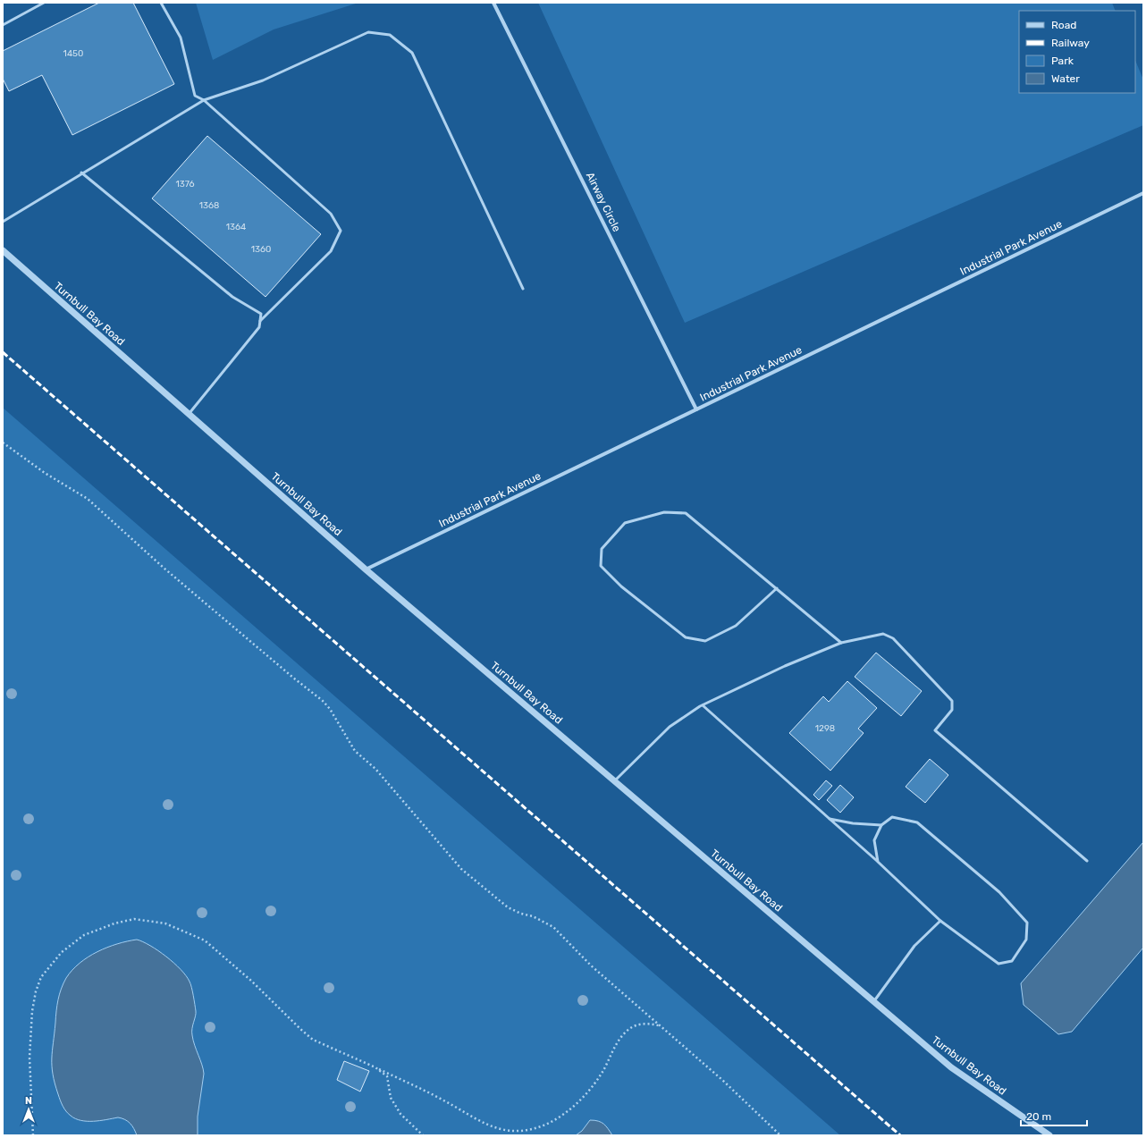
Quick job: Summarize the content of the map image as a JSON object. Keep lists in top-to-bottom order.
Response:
{
  "streets": {
    "street": ["Airway Circle", "Industrial Park Avenue", "Turnbull Bay Road"]
  },
  "crossings": [
    ["Airway Circle", "Industrial Park Avenue"],
    ["Industrial Park Avenue", "Turnbull Bay Road"]
  ],
  "house_numbers": [
    "1450",
    "1376",
    "1368",
    "1364",
    "1360",
    "1298"
  ],
  "legend": [
    "Road",
    "Railway",
    "Park",
    "Water"
  ],
  "scale_bar": "20 m",
  "north": "top"
}
